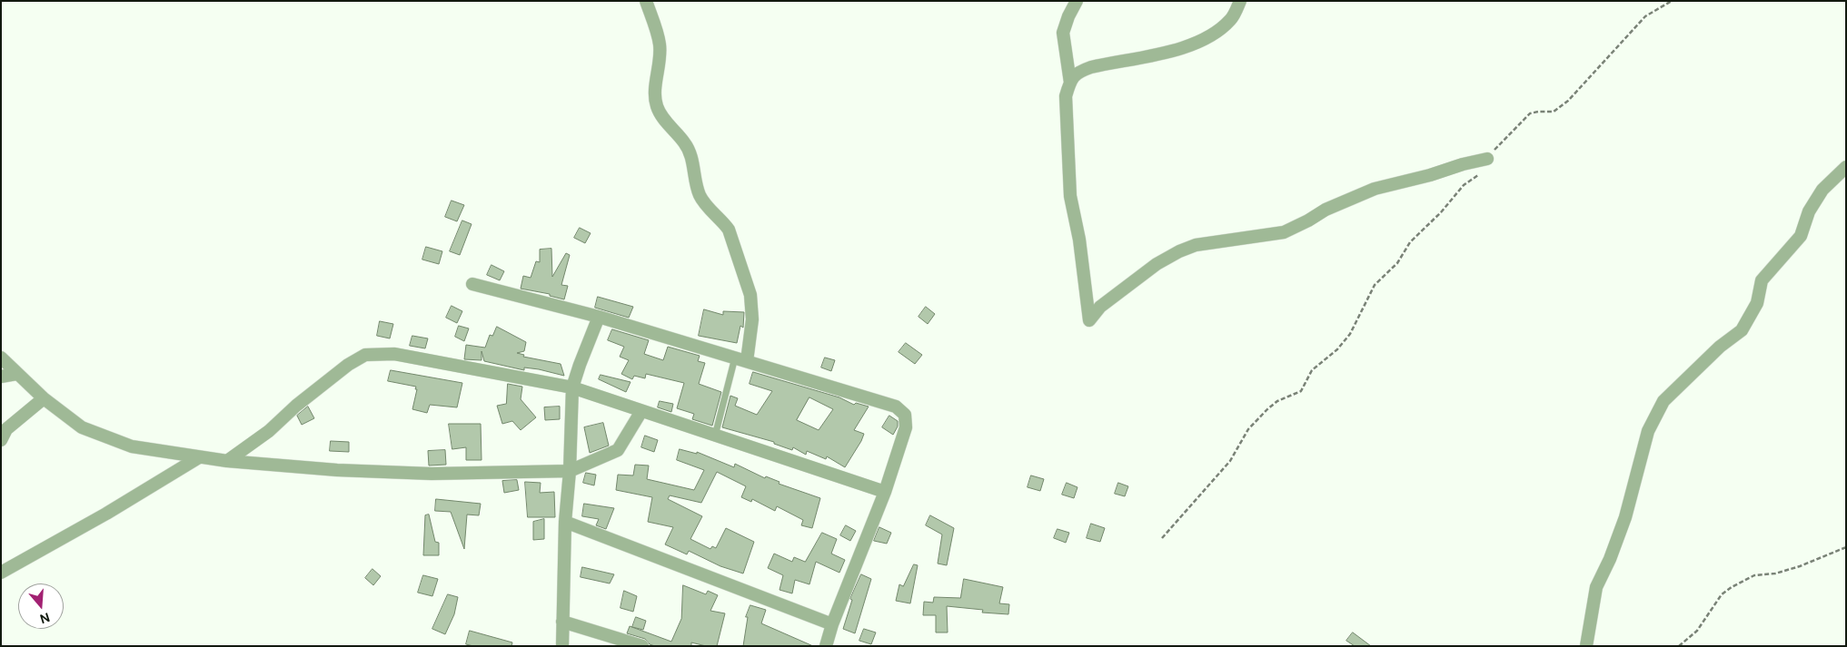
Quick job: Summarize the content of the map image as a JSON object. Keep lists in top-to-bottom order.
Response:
{
  "north": "bottom"
}
